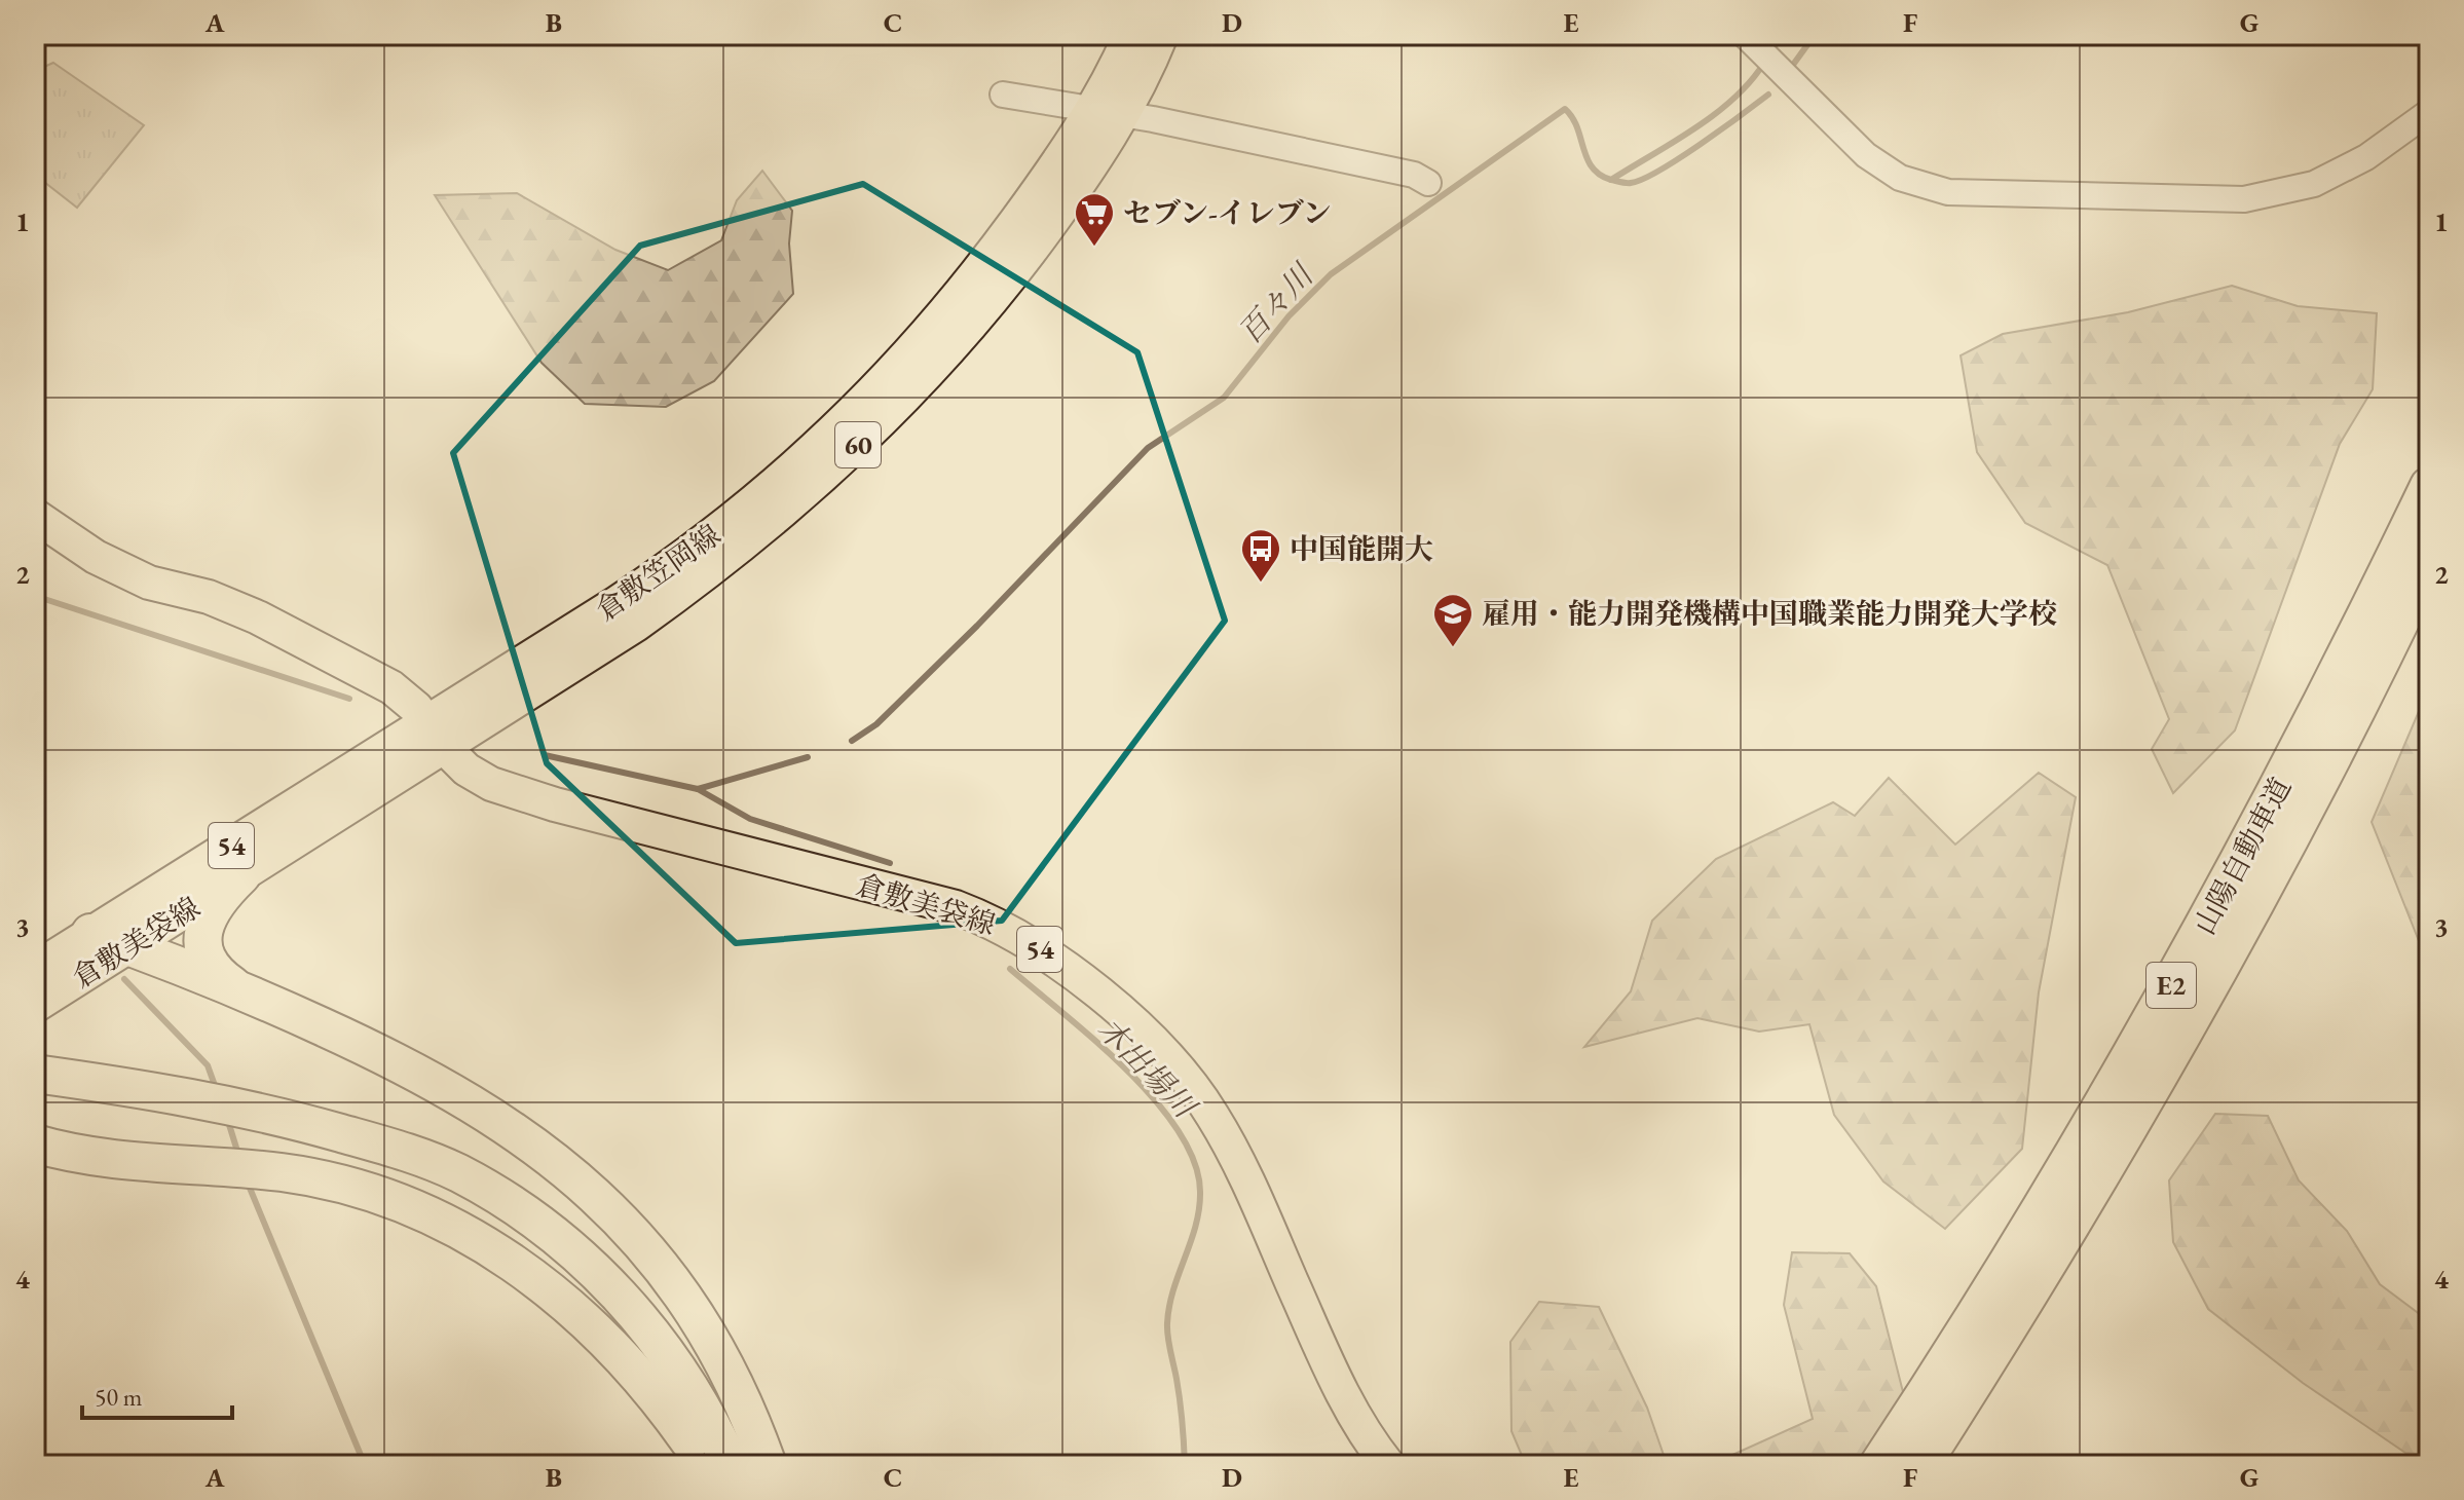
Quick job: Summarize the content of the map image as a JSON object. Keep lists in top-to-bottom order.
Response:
{
  "streets": {
    "highway": ["山陽自動車道", "E2"],
    "main road": [
      "60",
      "倉敷笠岡線",
      "54",
      "倉敷美袋線"
    ]
  },
  "crossings": [
    ["倉敷笠岡線", "倉敷美袋線"]
  ],
  "water": ["百々川", "木出場川"],
  "places": {
    "supermarket": ["セブン-イレブン"],
    "bus stop": ["中国能開大"],
    "school or university": ["雇用・能力開発機構中国職業能力開発大学校"]
  },
  "scale_bar": "50 m",
  "grid": {
    "columns": [
      "A",
      "B",
      "C",
      "D",
      "E",
      "F",
      "G"
    ],
    "rows": [
      "1",
      "2",
      "3",
      "4"
    ]
  }
}
